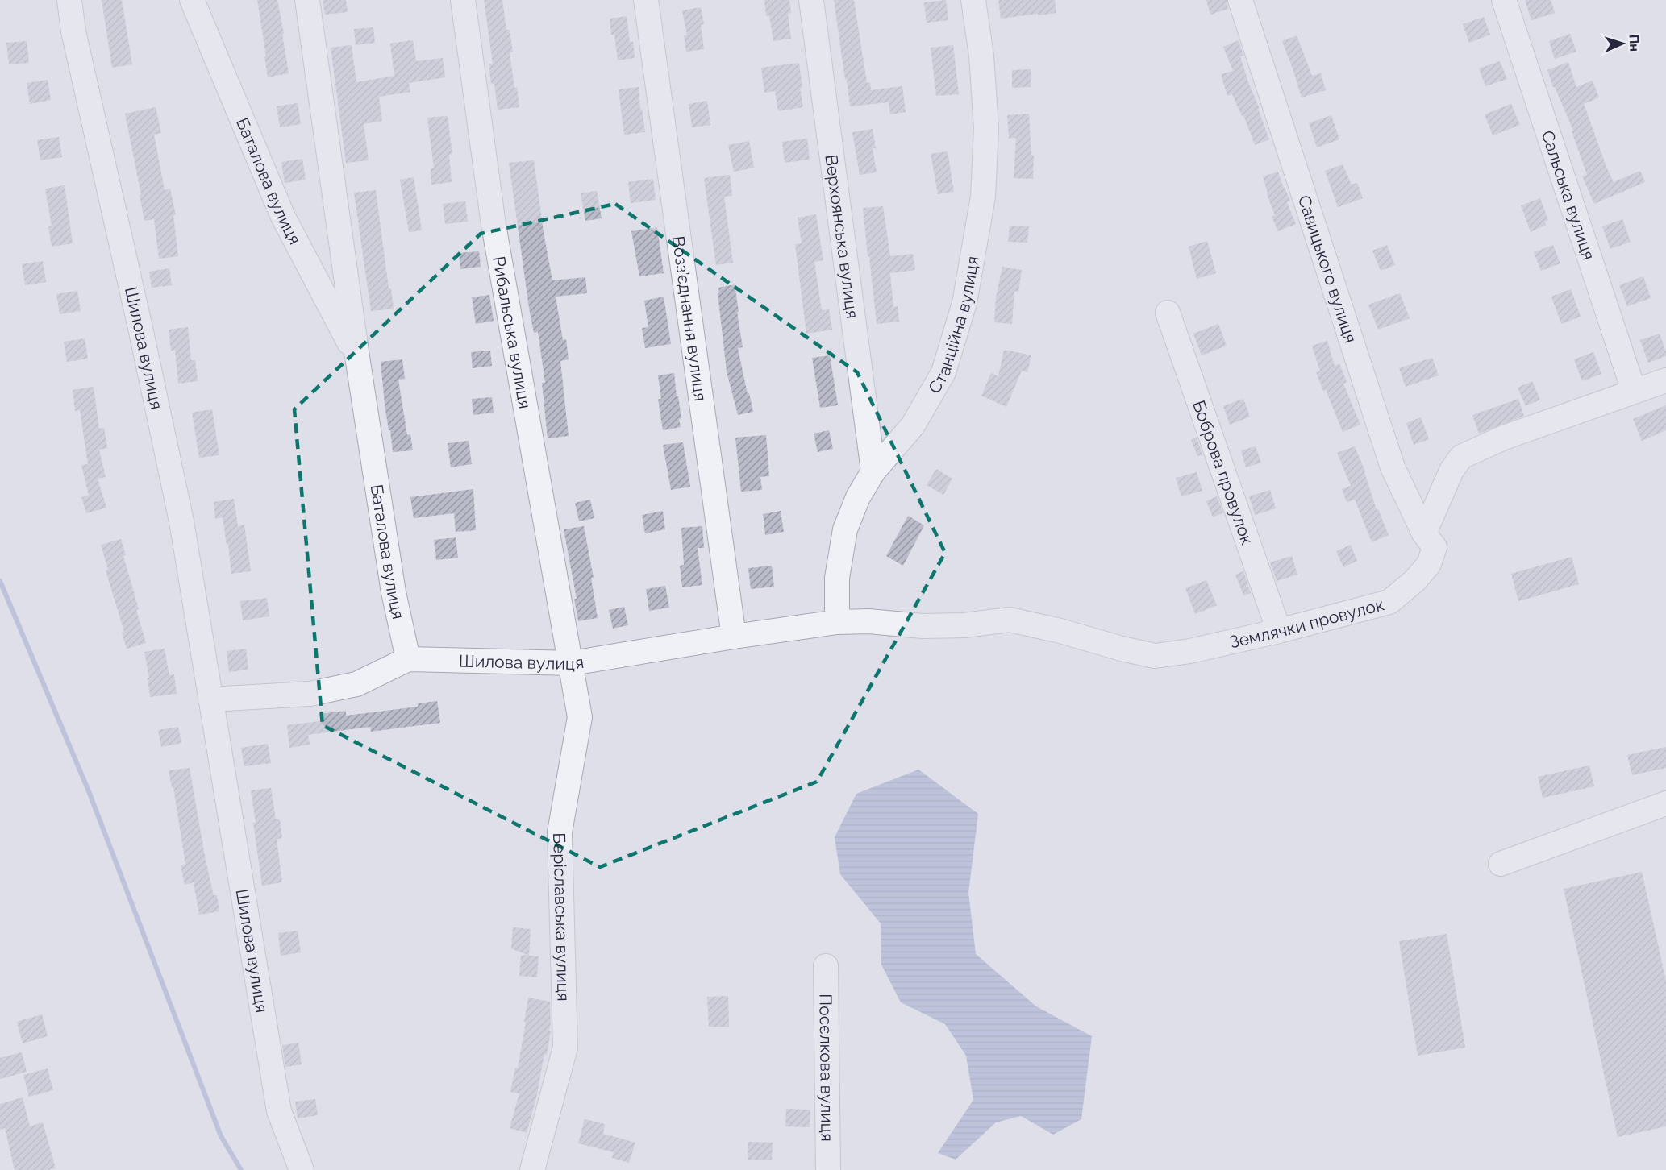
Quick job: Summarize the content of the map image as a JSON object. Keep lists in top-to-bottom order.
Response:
{
  "streets": {
    "street": [
      "Баталова вулиця",
      "Сальська вулиця",
      "Верхоянська вулиця",
      "Савицького вулиця",
      "Возз’єднання вулиця",
      "Станційна вулиця",
      "Рибальська вулиця",
      "Шилова вулиця",
      "Боброва провулок",
      "Землячки провулок",
      "Беріславська вулиця",
      "Посєлкова вулиця"
    ]
  },
  "crossings": [
    ["Баталова вулиця", "Шилова вулиця"],
    ["Верхоянська вулиця", "Станційна вулиця"],
    ["Савицького вулиця", "Землячки провулок"],
    ["Возз’єднання вулиця", "Шилова вулиця"],
    ["Станційна вулиця", "Шилова вулиця"],
    ["Станційна вулиця", "Землячки провулок"],
    ["Рибальська вулиця", "Шилова вулиця"],
    ["Рибальська вулиця", "Беріславська вулиця"],
    ["Шилова вулиця", "Землячки провулок"],
    ["Шилова вулиця", "Беріславська вулиця"],
    ["Боброва провулок", "Землячки провулок"]
  ],
  "north": "right"
}
